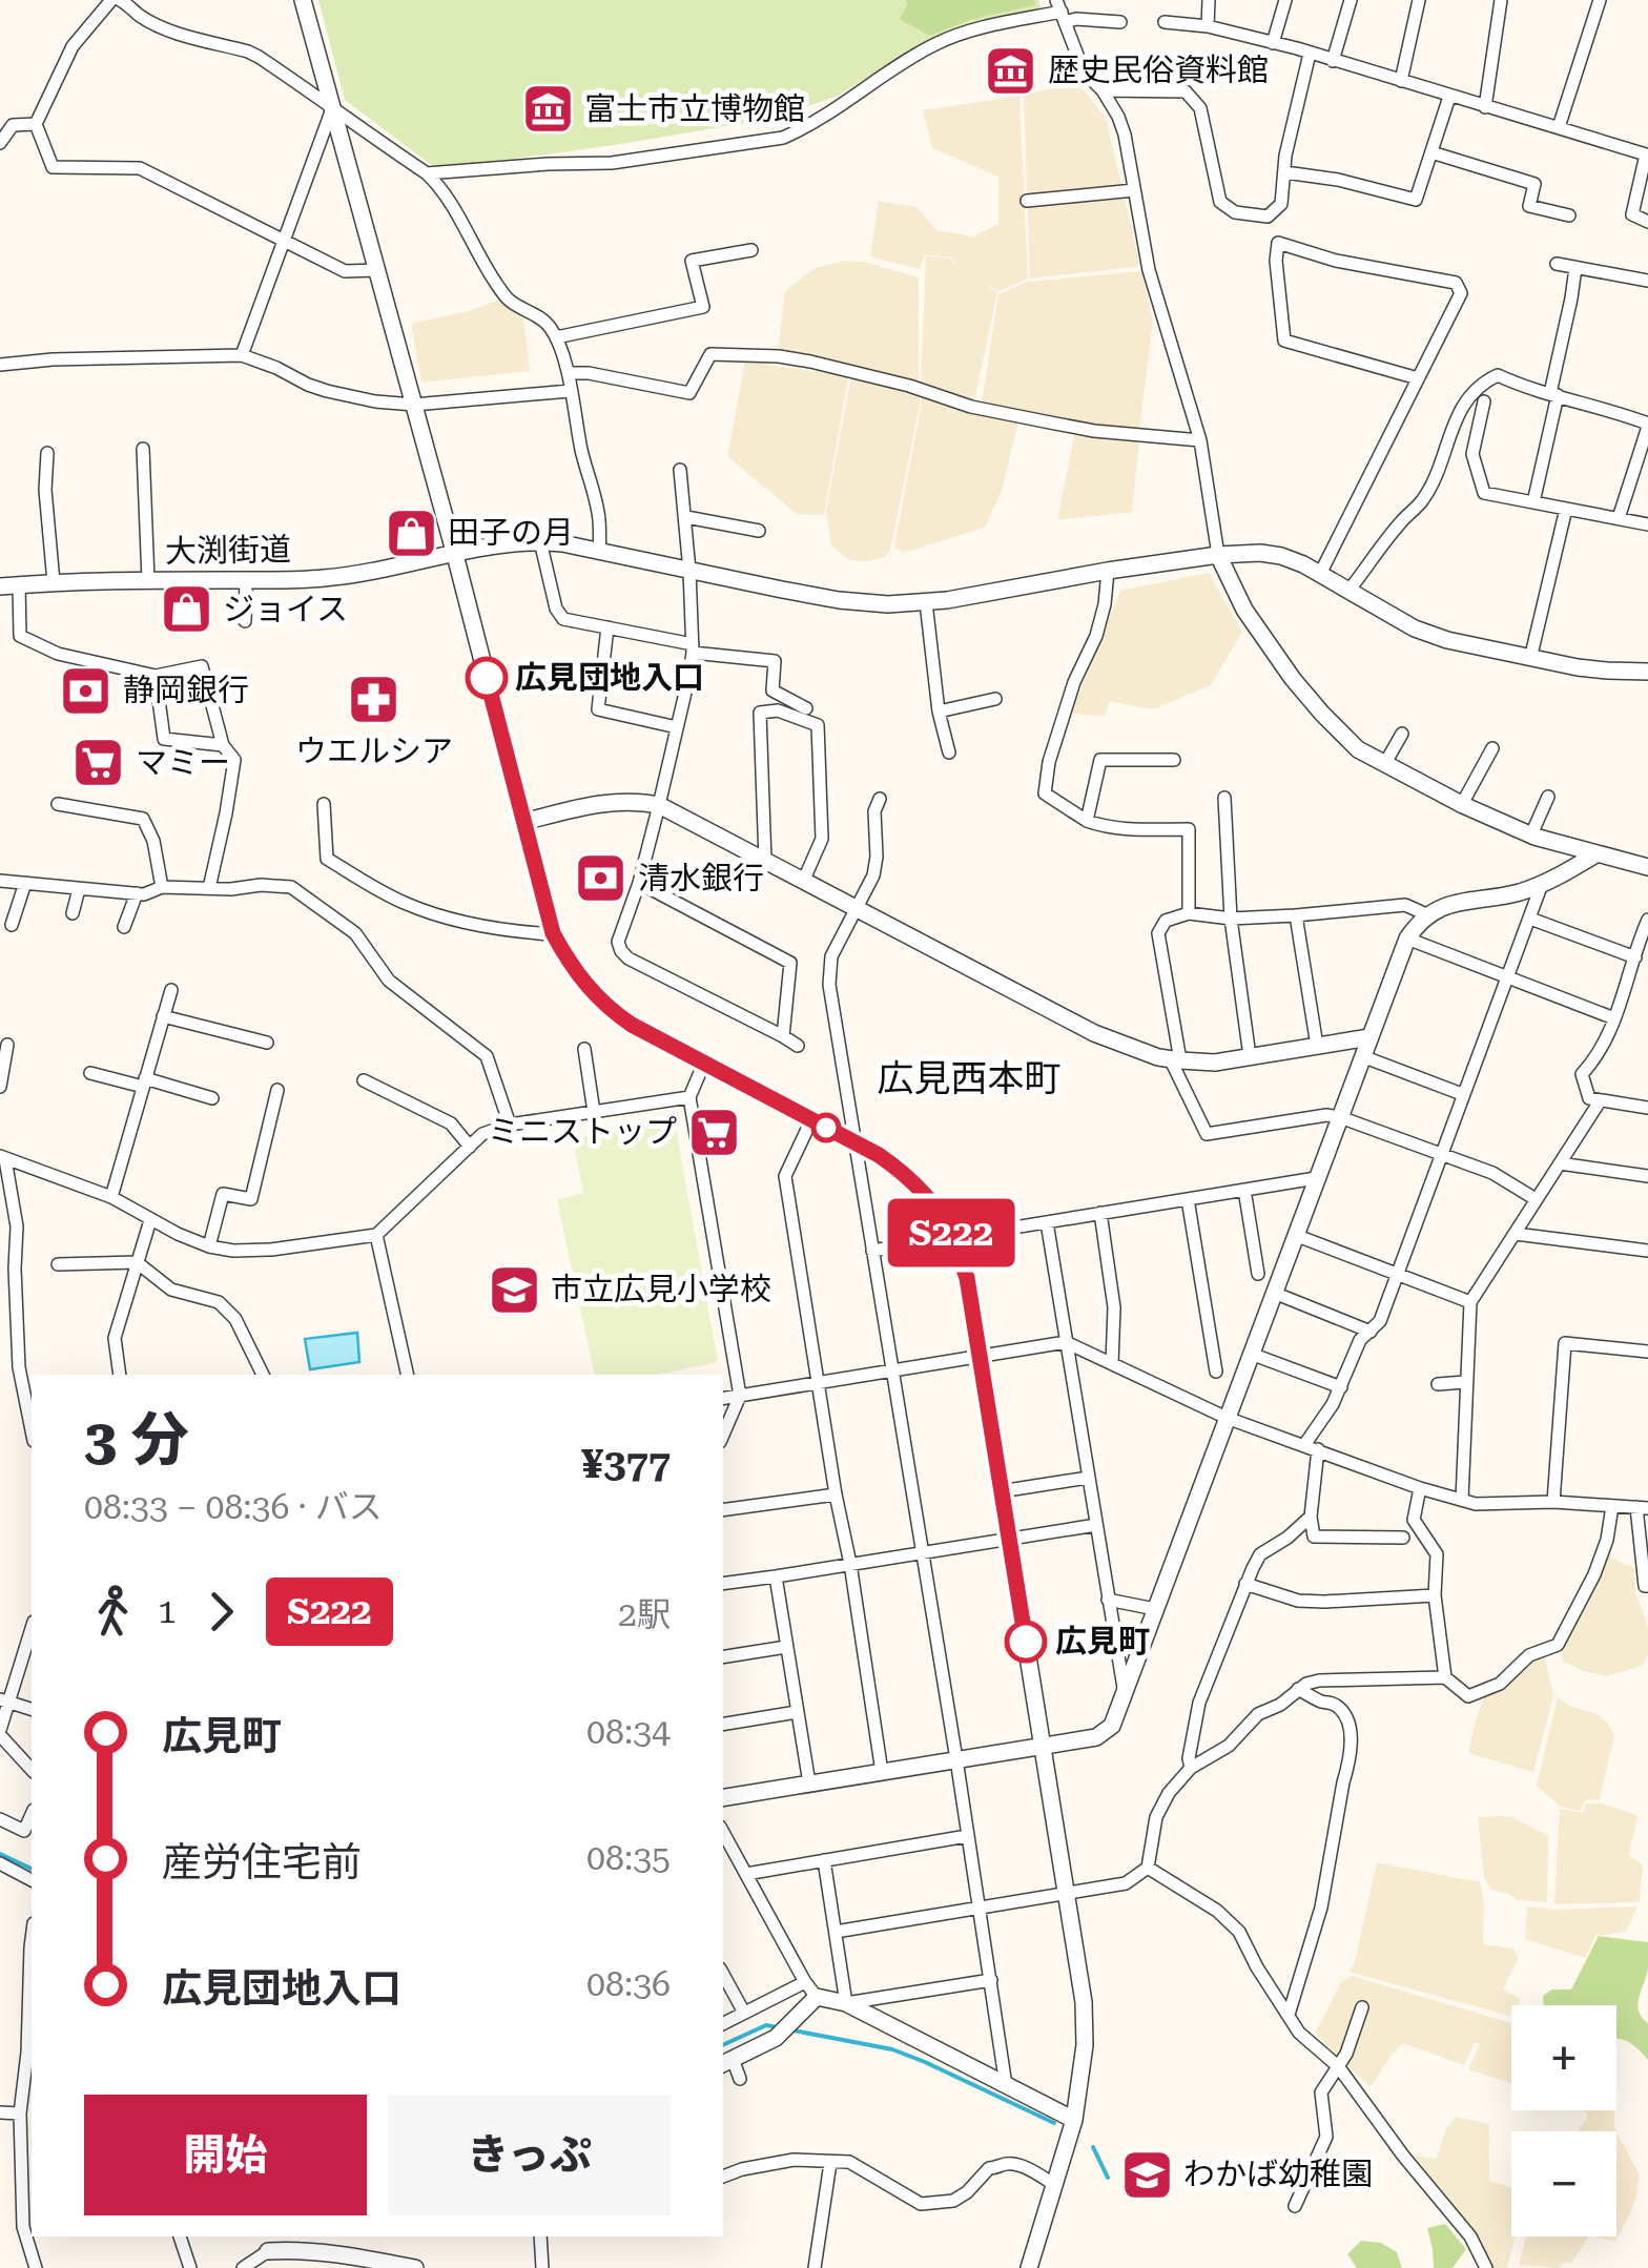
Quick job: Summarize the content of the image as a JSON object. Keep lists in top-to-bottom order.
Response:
{
  "streets": {
    "street": ["大渕街道"]
  },
  "districts": ["広見西本町"],
  "places": {
    "museum": ["歴史民俗資料館", "富士市立博物館"],
    "shop": ["田子の月", "ジョイス"],
    "other": ["広見団地入口", "広見町"],
    "bank": ["静岡銀行", "清水銀行"],
    "pharmacy": ["ウエルシア"],
    "supermarket": ["マミー", "ミニストップ"],
    "school or university": ["市立広見小学校", "わかば幼稚園"]
  },
  "lines": ["bus line S222"],
  "page": {
    "on_map": "S222",
    "heading": ["3 分", "08:33 – 08:36 · バス", "¥377"],
    "legs": ["1", "S222", "2駅"],
    "list": [
      {
        "name": "広見町",
        "value": "08:34"
      },
      {
        "name": "産労住宅前",
        "value": "08:35"
      },
      {
        "name": "広見団地入口",
        "value": "08:36"
      }
    ],
    "map_buttons": ["+", "−"],
    "buttons": ["開始", "きっぷ"]
  }
}
